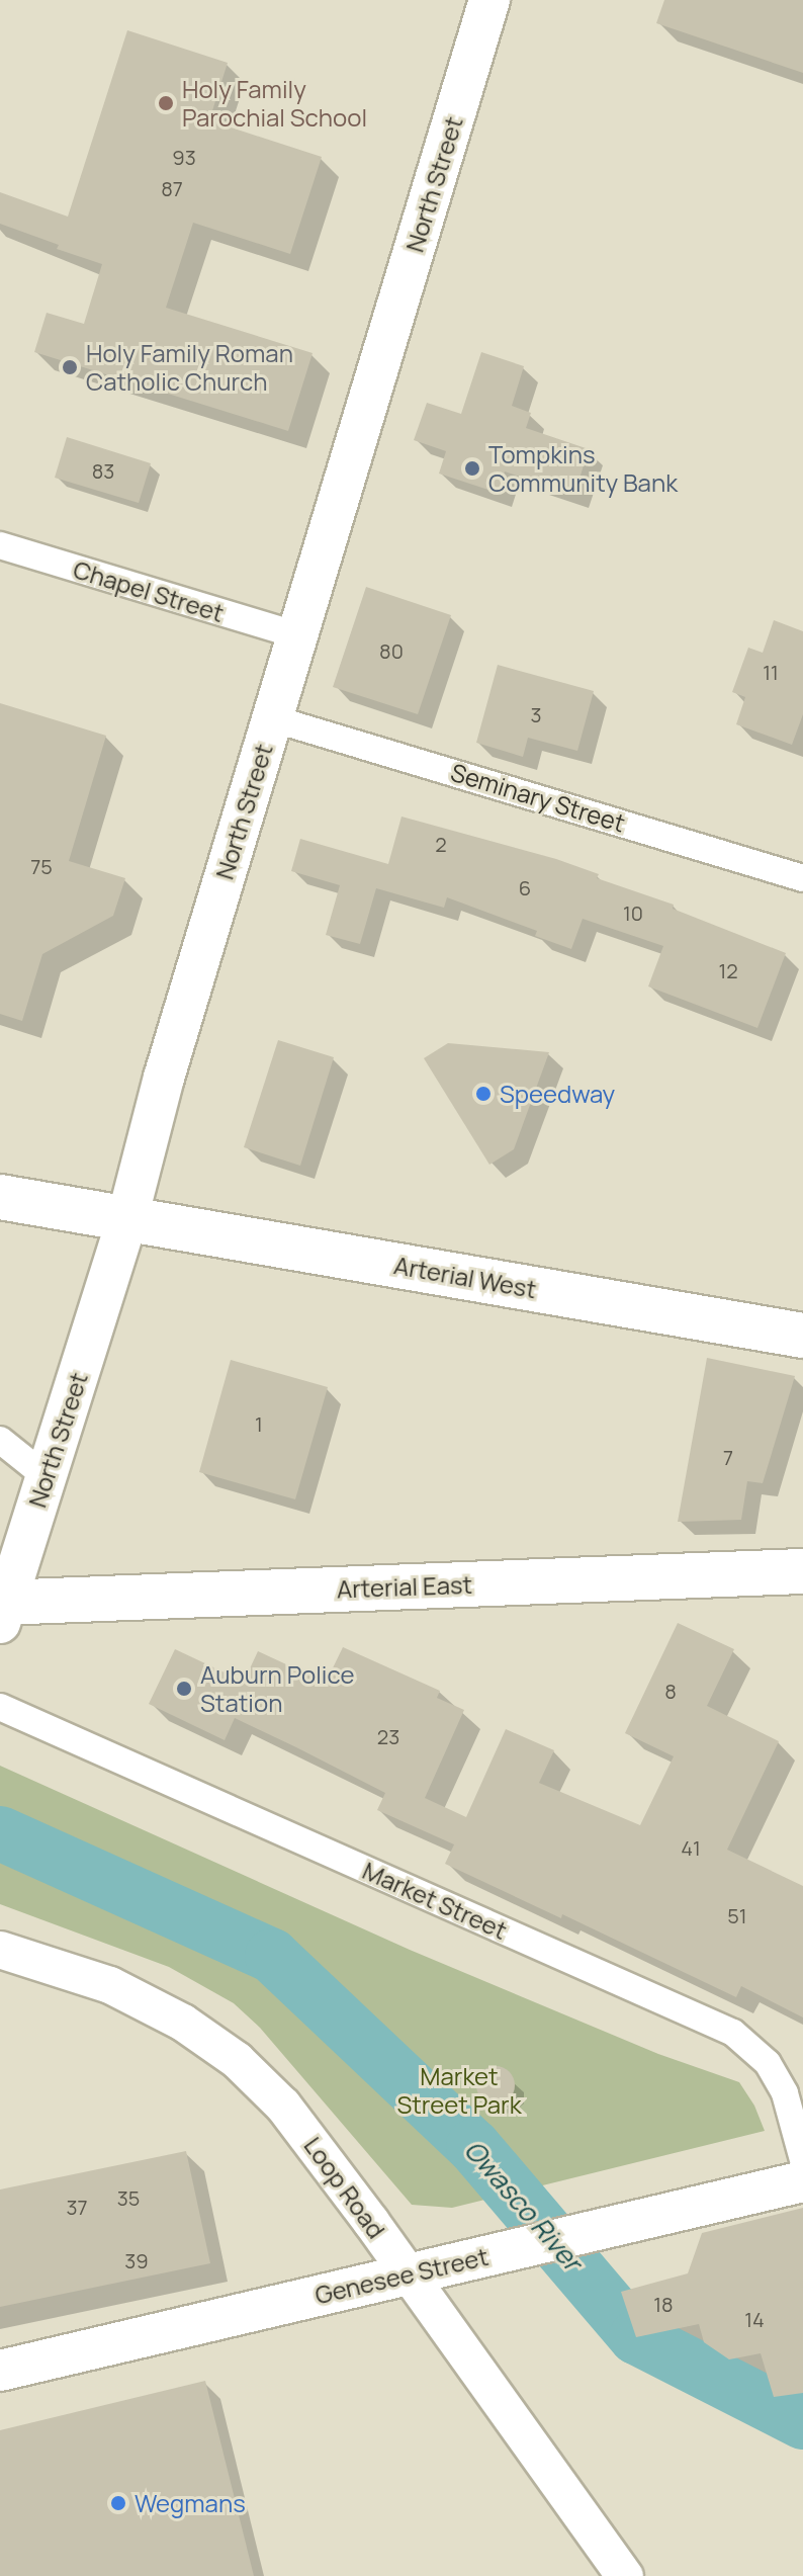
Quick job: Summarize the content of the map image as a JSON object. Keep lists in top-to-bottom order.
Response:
{
  "streets": {
    "highway": ["Arterial West", "Arterial East"],
    "main road": ["North Street", "Genesee Street"],
    "street": [
      "Chapel Street",
      "Seminary Street",
      "Market Street",
      "Loop Road"
    ]
  },
  "crossings": [
    ["North Street", "Chapel Street"],
    ["North Street", "Seminary Street"],
    ["North Street", "Arterial West"],
    ["North Street", "Arterial East"],
    ["Loop Road", "Genesee Street"]
  ],
  "water": ["Owasco River"],
  "parks": ["Market Street Park"],
  "places": [
    "Holy Family Parochial School",
    "Holy Family Roman Catholic Church",
    "Tompkins Community Bank",
    "Speedway",
    "Auburn Police Station",
    "Wegmans"
  ],
  "house_numbers": [
    "93",
    "87",
    "83",
    "80",
    "11",
    "3",
    "2",
    "75",
    "6",
    "10",
    "12",
    "1",
    "7",
    "8",
    "23",
    "41",
    "51",
    "35",
    "37",
    "39",
    "18",
    "14"
  ]
}
